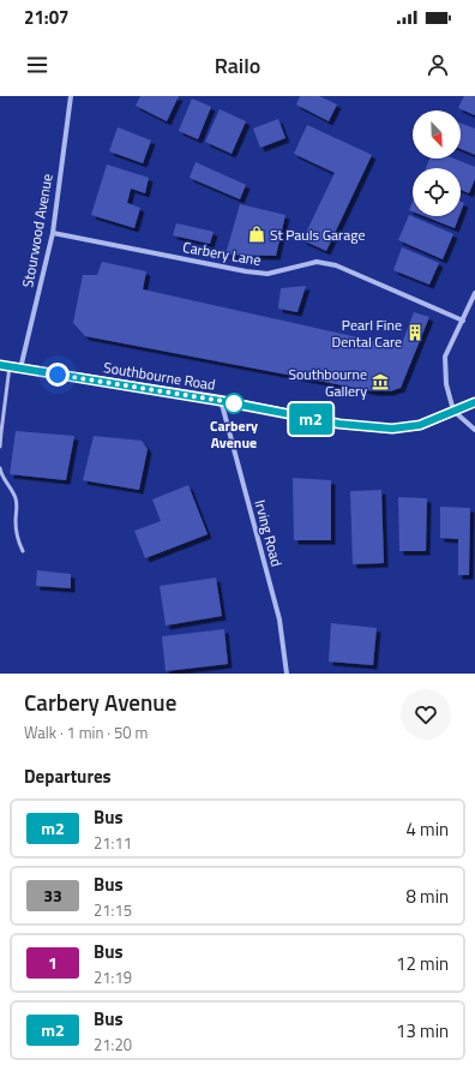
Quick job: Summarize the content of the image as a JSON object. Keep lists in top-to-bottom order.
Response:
{
  "streets": {
    "main road": ["Southbourne Road"],
    "street": ["Stourwood Avenue", "Carbery Lane", "Irving Road"]
  },
  "crossings": [
    ["Stourwood Avenue", "Carbery Lane"],
    ["Stourwood Avenue", "Southbourne Road"],
    ["Southbourne Road", "Irving Road"]
  ],
  "places": {
    "shop": ["St Pauls Garage"],
    "building": ["Pearl Fine Dental Care"],
    "museum": ["Southbourne Gallery"],
    "other": ["Carbery Avenue"]
  },
  "lines": ["bus line m2"],
  "north": "bottom right",
  "page": {
    "status": "21:07",
    "header": "Railo",
    "on_map": "m2",
    "heading": [
      ["Carbery Avenue", "Walk · 1 min · 50 m"],
      "Departures"
    ],
    "list": [
      {
        "mark": "m2",
        "name": "Bus",
        "note": "21:11",
        "value": "4 min"
      },
      {
        "mark": "33",
        "name": "Bus",
        "note": "21:15",
        "value": "8 min"
      },
      {
        "mark": "1",
        "name": "Bus",
        "note": "21:19",
        "value": "12 min"
      },
      {
        "mark": "m2",
        "name": "Bus",
        "note": "21:20",
        "value": "13 min"
      }
    ]
  }
}
